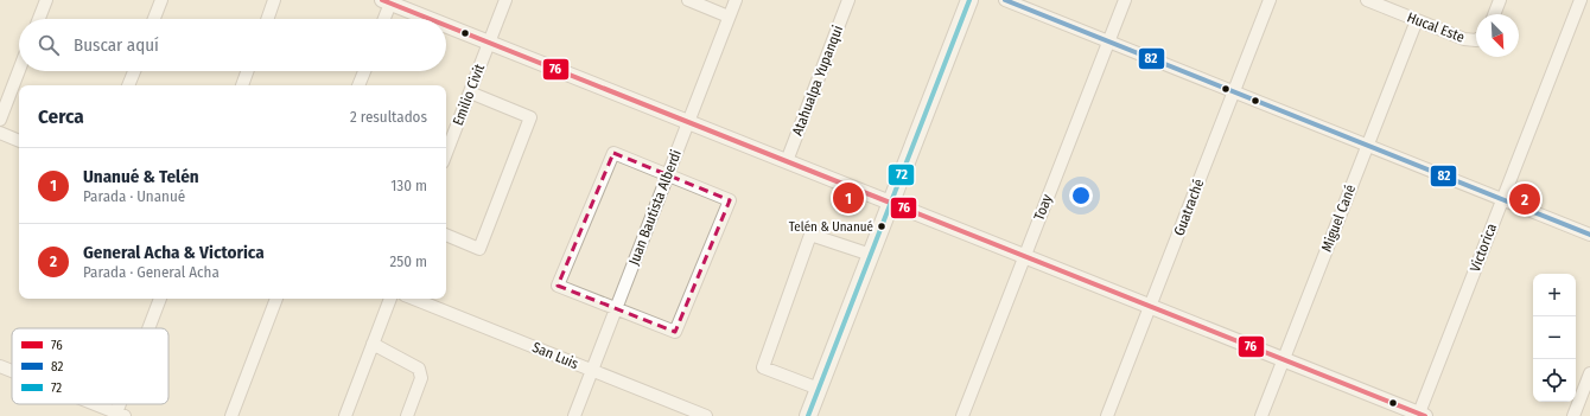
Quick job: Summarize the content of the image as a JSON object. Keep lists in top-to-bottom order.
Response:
{
  "streets": {
    "street": [
      "Hucal Este",
      "Atahualpa Yupanqui",
      "Emilio Civit",
      "Juan Bautista Alberdi",
      "Toay",
      "Guatraché",
      "Miguel Cané",
      "Victorica",
      "San Luis"
    ]
  },
  "crossings": [
    ["Hucal Este", "Miguel Cané"],
    ["Juan Bautista Alberdi", "San Luis"]
  ],
  "places": ["Telén & Unanué"],
  "lines": ["transit line 76", "transit line 82", "transit line 72"],
  "legend": ["76", "82", "72"],
  "north": "bottom right",
  "page": {
    "search": "Buscar aquí",
    "heading": ["Cerca", "2 resultados"],
    "list": [
      {
        "mark": "1",
        "name": "Unanué & Telén",
        "note": "Parada · Unanué",
        "value": "130 m"
      },
      {
        "mark": "2",
        "name": "General Acha & Victorica",
        "note": "Parada · General Acha",
        "value": "250 m"
      }
    ],
    "pins": ["1", "2"],
    "map_buttons": ["+", "−"]
  }
}
